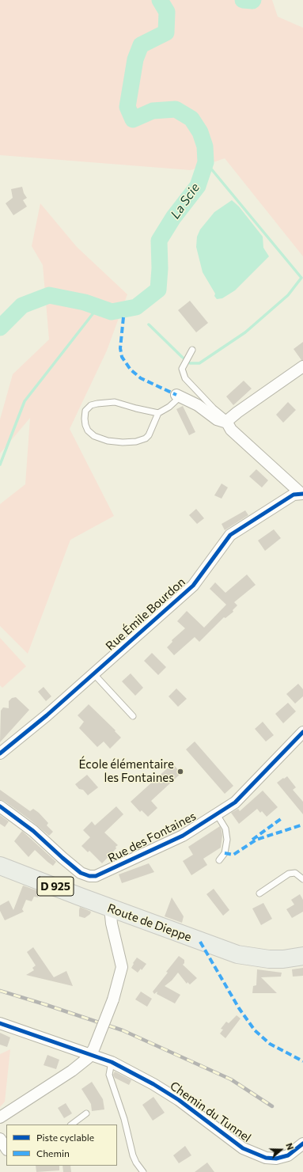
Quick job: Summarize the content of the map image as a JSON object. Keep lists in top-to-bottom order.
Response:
{
  "streets": {
    "main road": ["D 925", "Route de Dieppe"],
    "street": ["Rue Émile Bourdon", "Rue des Fontaines", "Chemin du Tunnel"]
  },
  "water": ["La Scie"],
  "places": ["École élémentaire les Fontaines"],
  "legend": ["Piste cyclable", "Chemin"],
  "north": "right"
}
